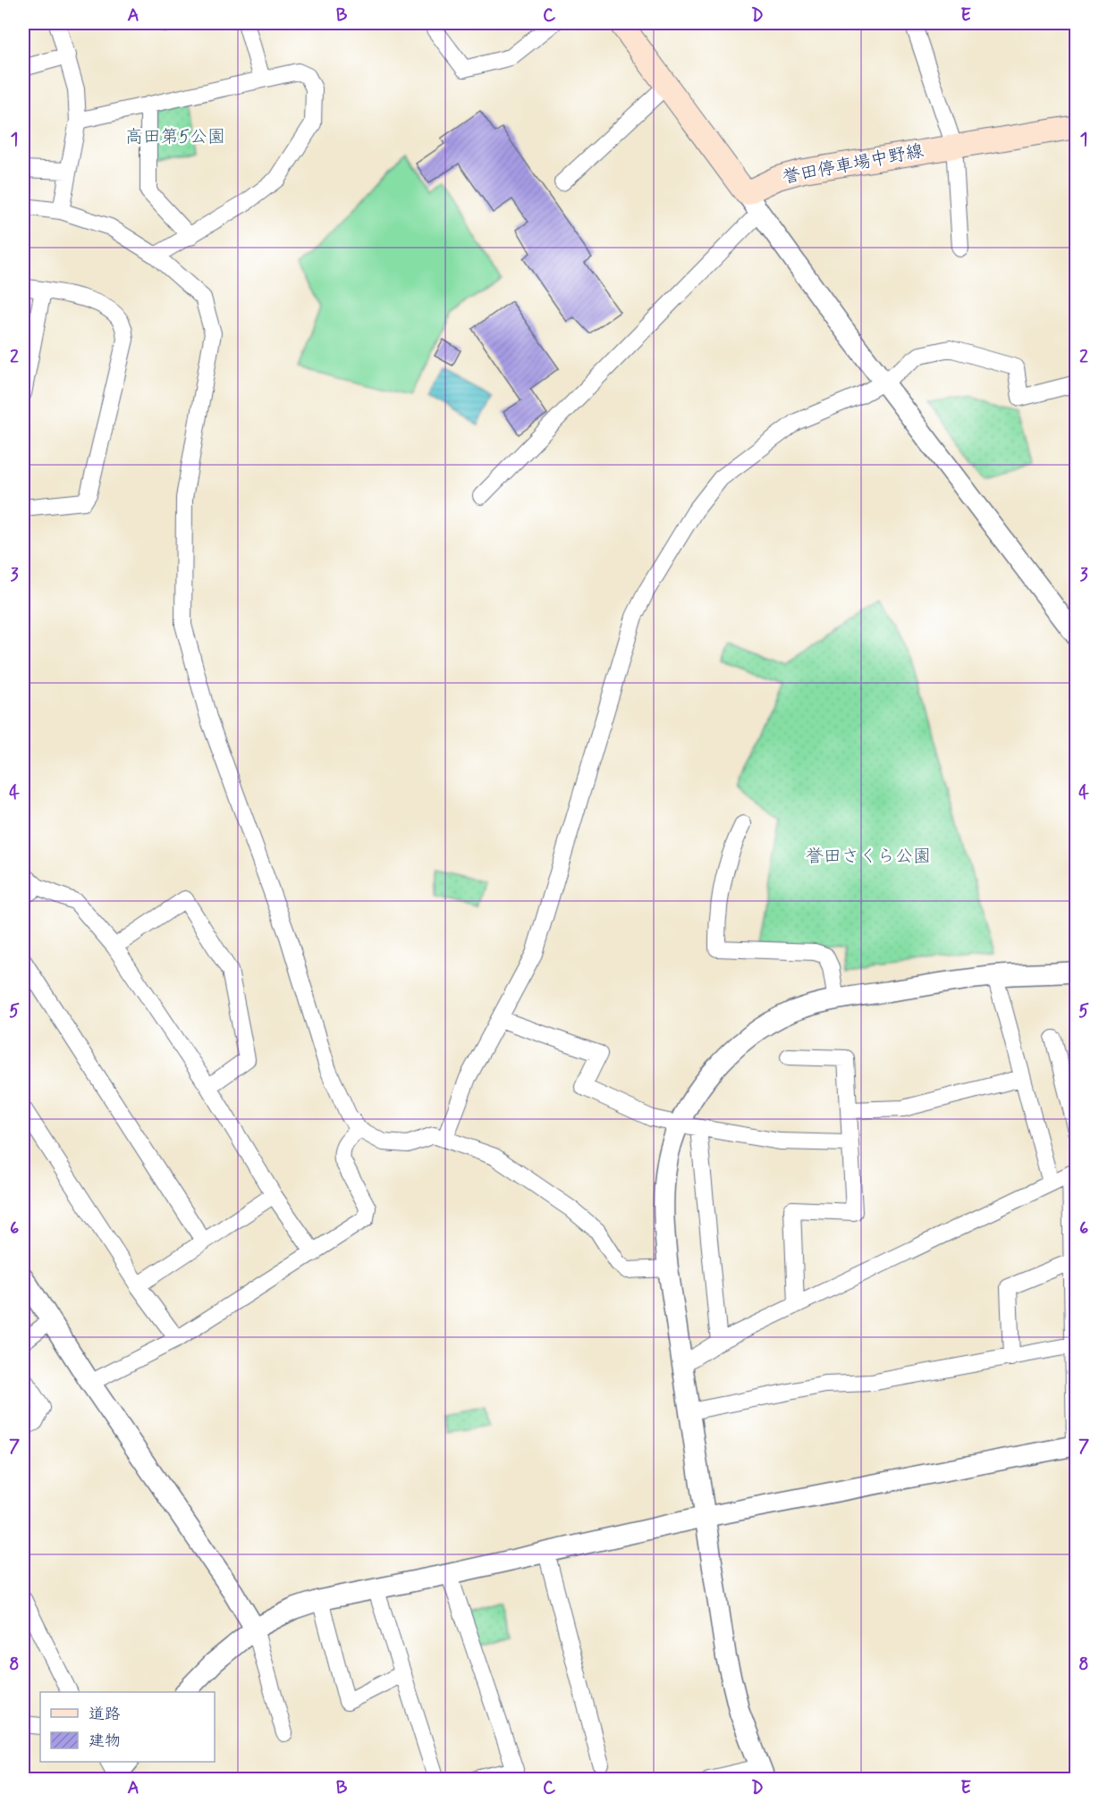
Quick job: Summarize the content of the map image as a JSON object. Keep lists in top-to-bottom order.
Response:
{
  "streets": {
    "main road": ["誉田停車場中野線"]
  },
  "parks": ["高田第5公園", "誉田さくら公園"],
  "legend": ["道路", "建物"],
  "grid": {
    "columns": [
      "A",
      "B",
      "C",
      "D",
      "E"
    ],
    "rows": [
      "1",
      "2",
      "3",
      "4",
      "5",
      "6",
      "7",
      "8"
    ]
  }
}
